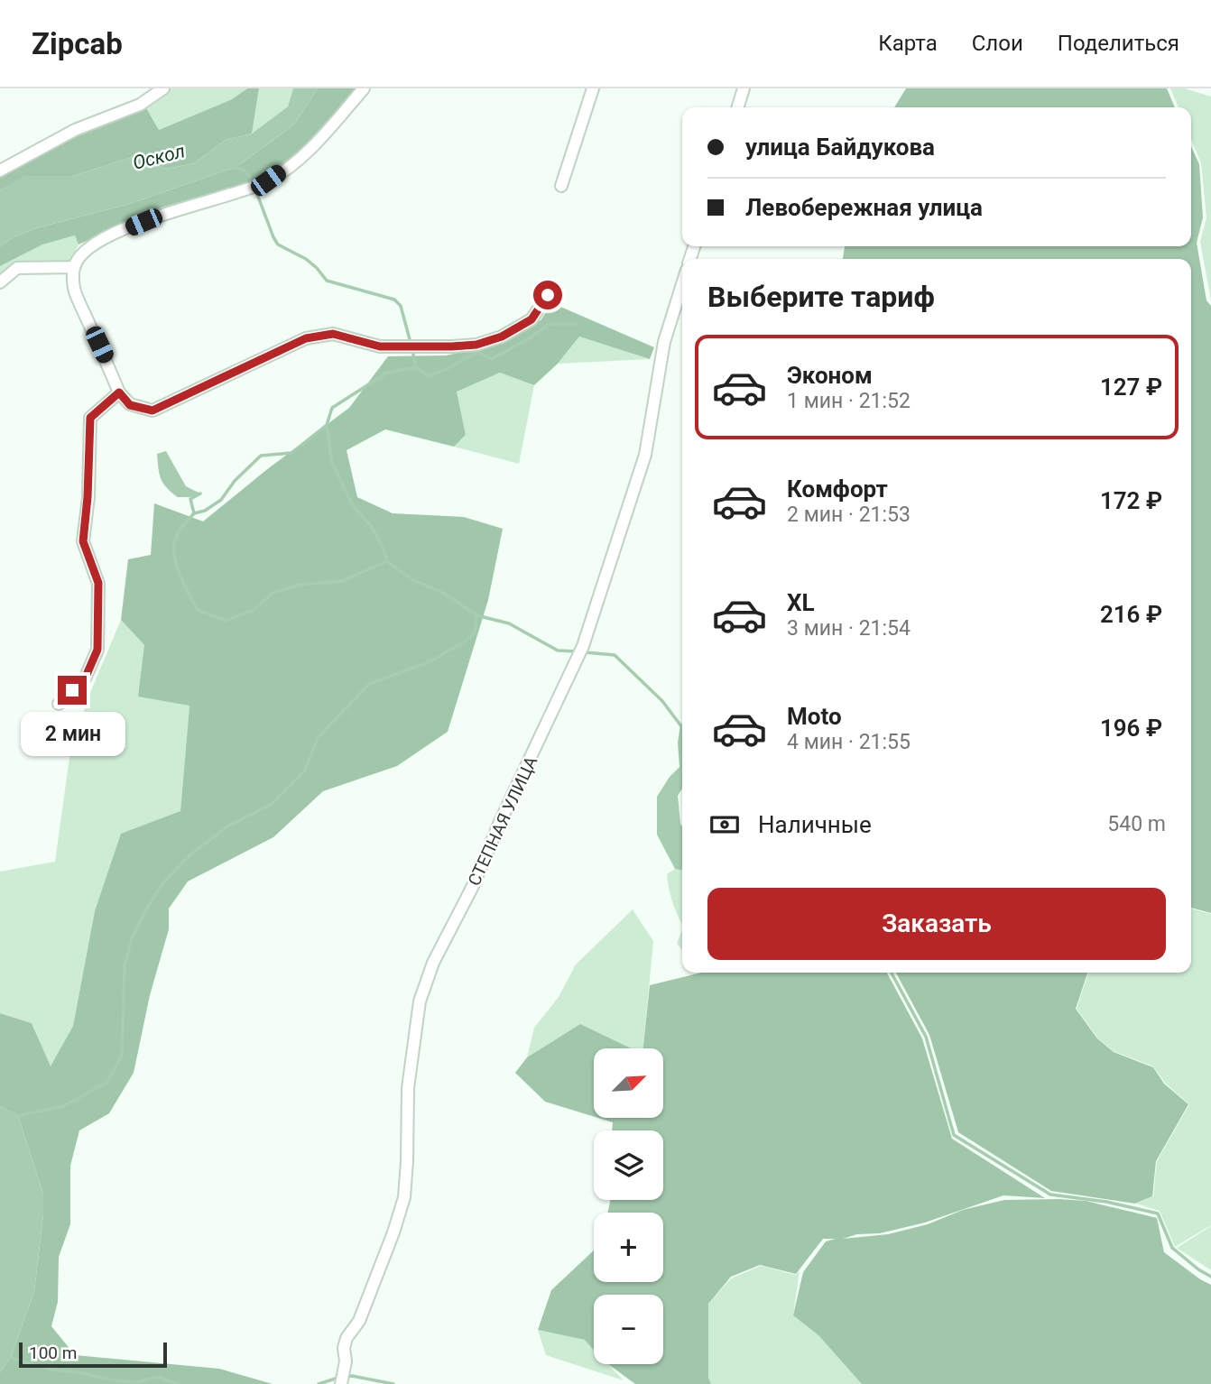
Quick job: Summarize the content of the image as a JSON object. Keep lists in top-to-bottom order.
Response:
{
  "streets": {
    "street": ["СТЕПНАЯ УЛИЦА"]
  },
  "water": ["Оскол"],
  "scale_bar": "100 m",
  "north": "top right",
  "page": {
    "header": "Zipcab",
    "nav": ["Карта", "Слои", "Поделиться"],
    "banner": ["улица Байдукова", "Левобережная улица"],
    "heading": "Выберите тариф",
    "list": [
      {
        "name": "Эконом",
        "note": "1 мин · 21:52",
        "value": "127 ₽"
      },
      {
        "name": "Комфорт",
        "note": "2 мин · 21:53",
        "value": "172 ₽"
      },
      {
        "name": "XL",
        "note": "3 мин · 21:54",
        "value": "216 ₽"
      },
      {
        "name": "Moto",
        "note": "4 мин · 21:55",
        "value": "196 ₽"
      }
    ],
    "bubble": "2 мин",
    "pay": ["Наличные", "540 m"],
    "buttons": "Заказать",
    "map_buttons": ["+", "−"],
    "scale": "100 m"
  }
}
